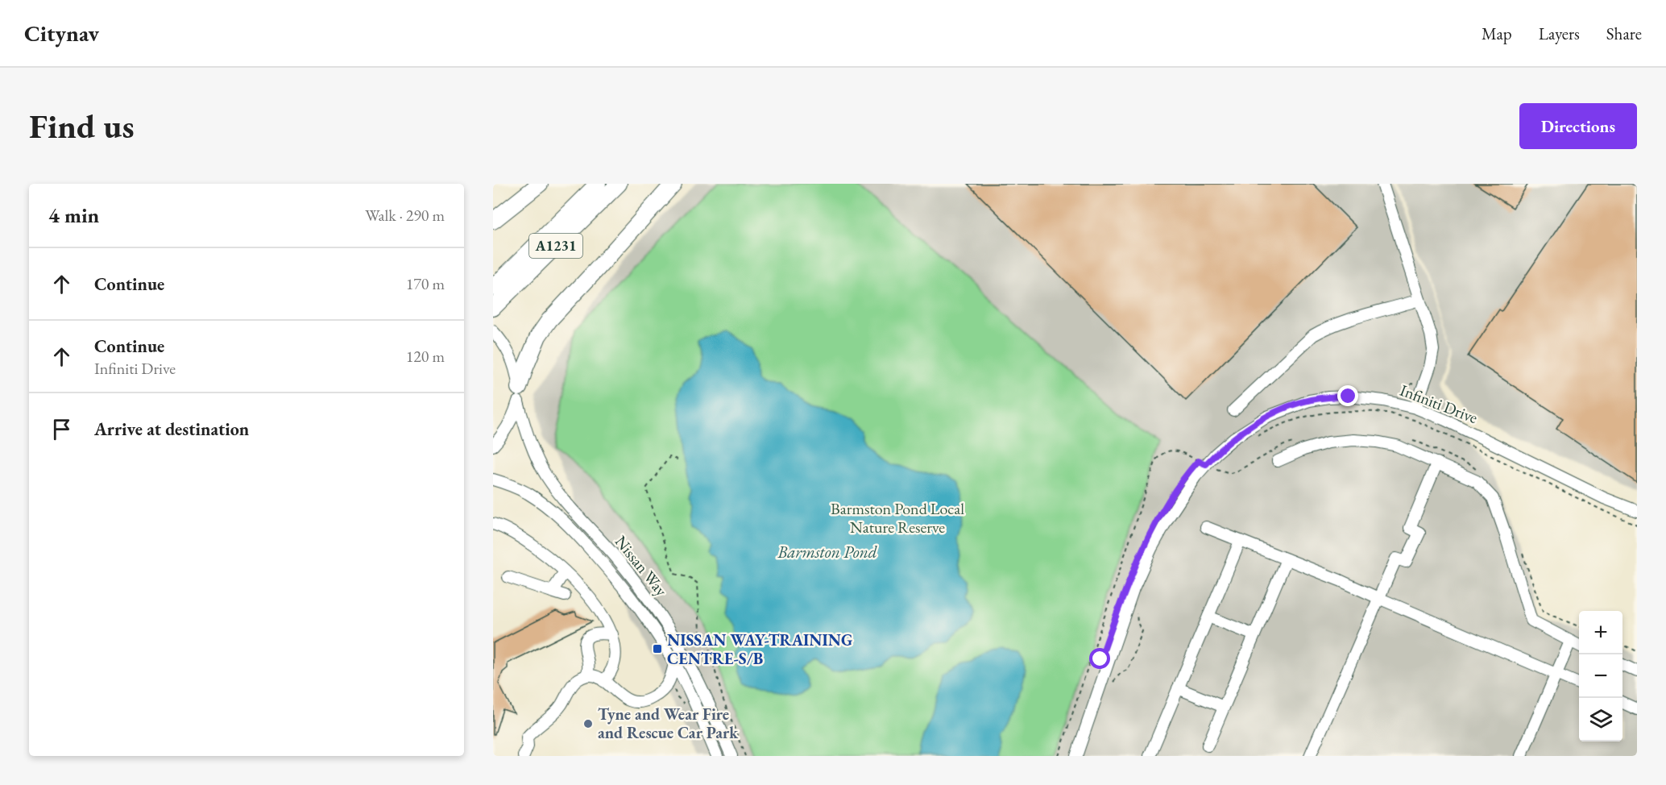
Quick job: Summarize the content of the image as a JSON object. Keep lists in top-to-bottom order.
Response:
{
  "streets": {
    "highway": ["A1231"],
    "street": ["Infiniti Drive", "Nissan Way"]
  },
  "water": ["Barmston Pond"],
  "parks": ["Barmston Pond Local Nature Reserve"],
  "places": {
    "transit": ["NISSAN WAY-TRAINING CENTRE-S/B"],
    "other": ["Tyne and Wear Fire and Rescue Car Park"]
  },
  "page": {
    "header": "Citynav",
    "nav": ["Map", "Layers", "Share"],
    "buttons": "Directions",
    "title": "Find us",
    "heading": ["4 min", "Walk · 290 m"],
    "list": [
      ["Continue", "170 m"],
      ["Continue", "Infiniti Drive", "120 m"],
      "Arrive at destination"
    ],
    "map_buttons": ["+", "−"]
  }
}
